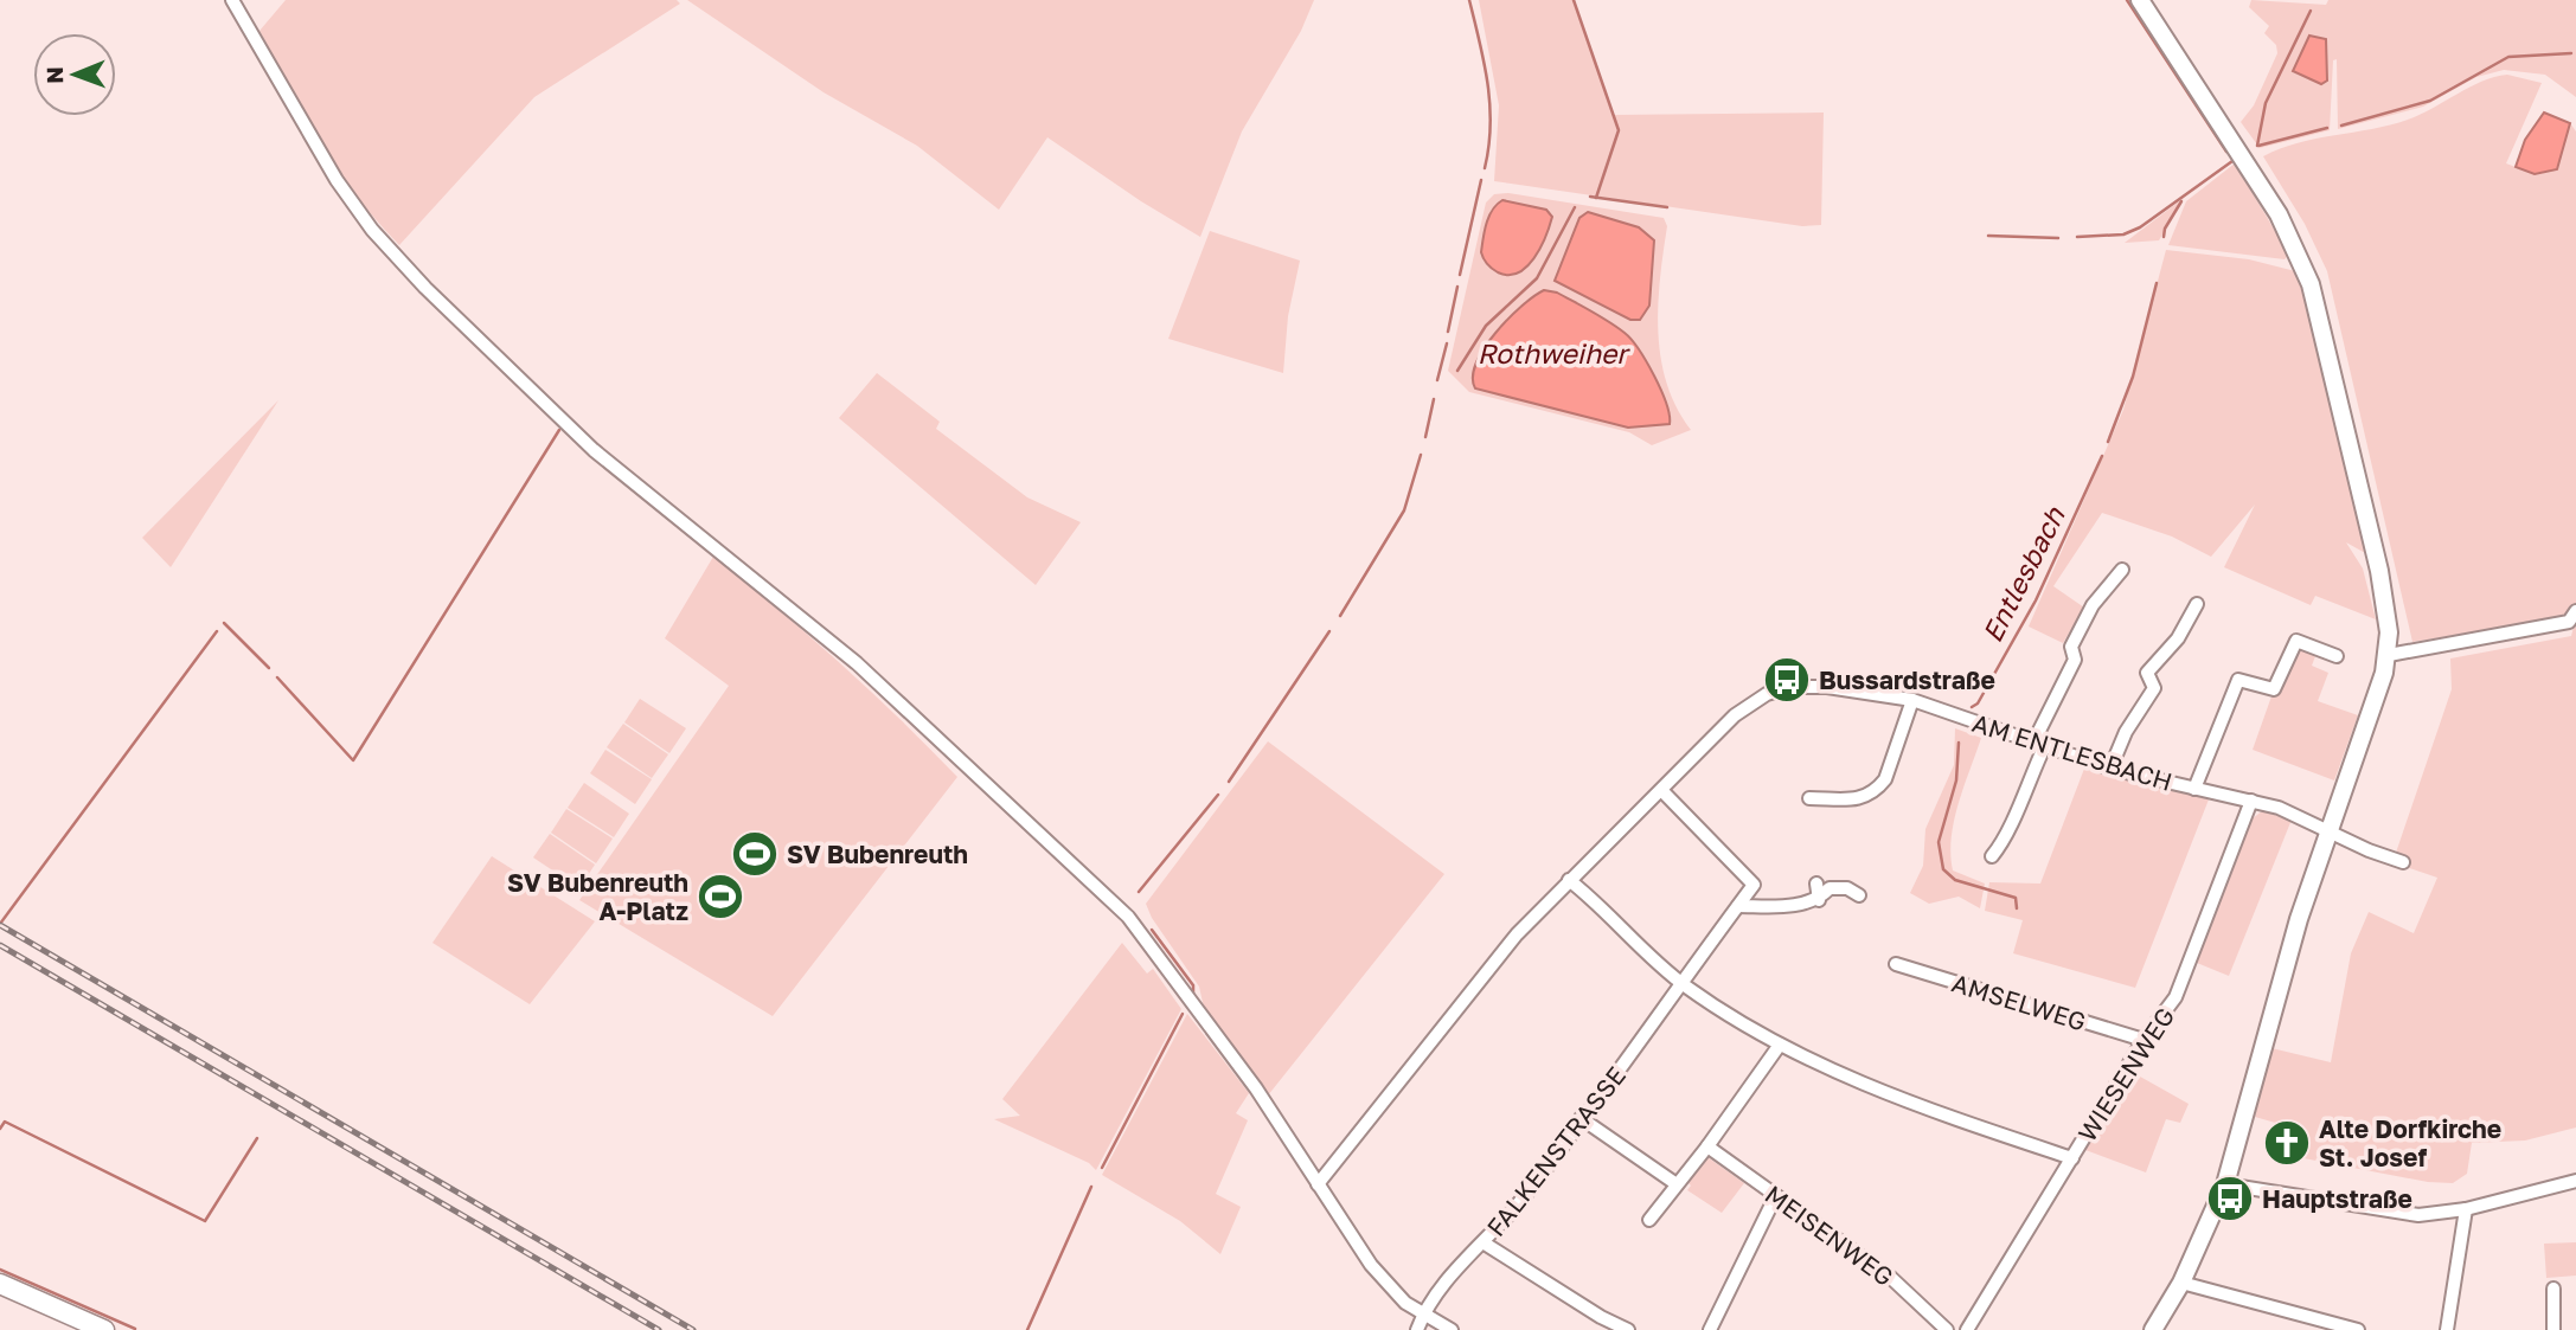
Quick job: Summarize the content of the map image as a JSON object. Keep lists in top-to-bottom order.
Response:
{
  "streets": {
    "street": [
      "AM ENTLESBACH",
      "AMSELWEG",
      "WIESENWEG",
      "FALKENSTRASSE",
      "MEISENWEG"
    ]
  },
  "crossings": [
    ["AM ENTLESBACH", "WIESENWEG"],
    ["AMSELWEG", "WIESENWEG"]
  ],
  "water": ["Rothweiher", "Entlesbach"],
  "places": {
    "bus stop": ["Bussardstraße", "Hauptstraße"],
    "sports": ["SV Bubenreuth", "SV Bubenreuth A-Platz"],
    "church": ["Alte Dorfkirche St. Josef"]
  },
  "north": "left"
}
